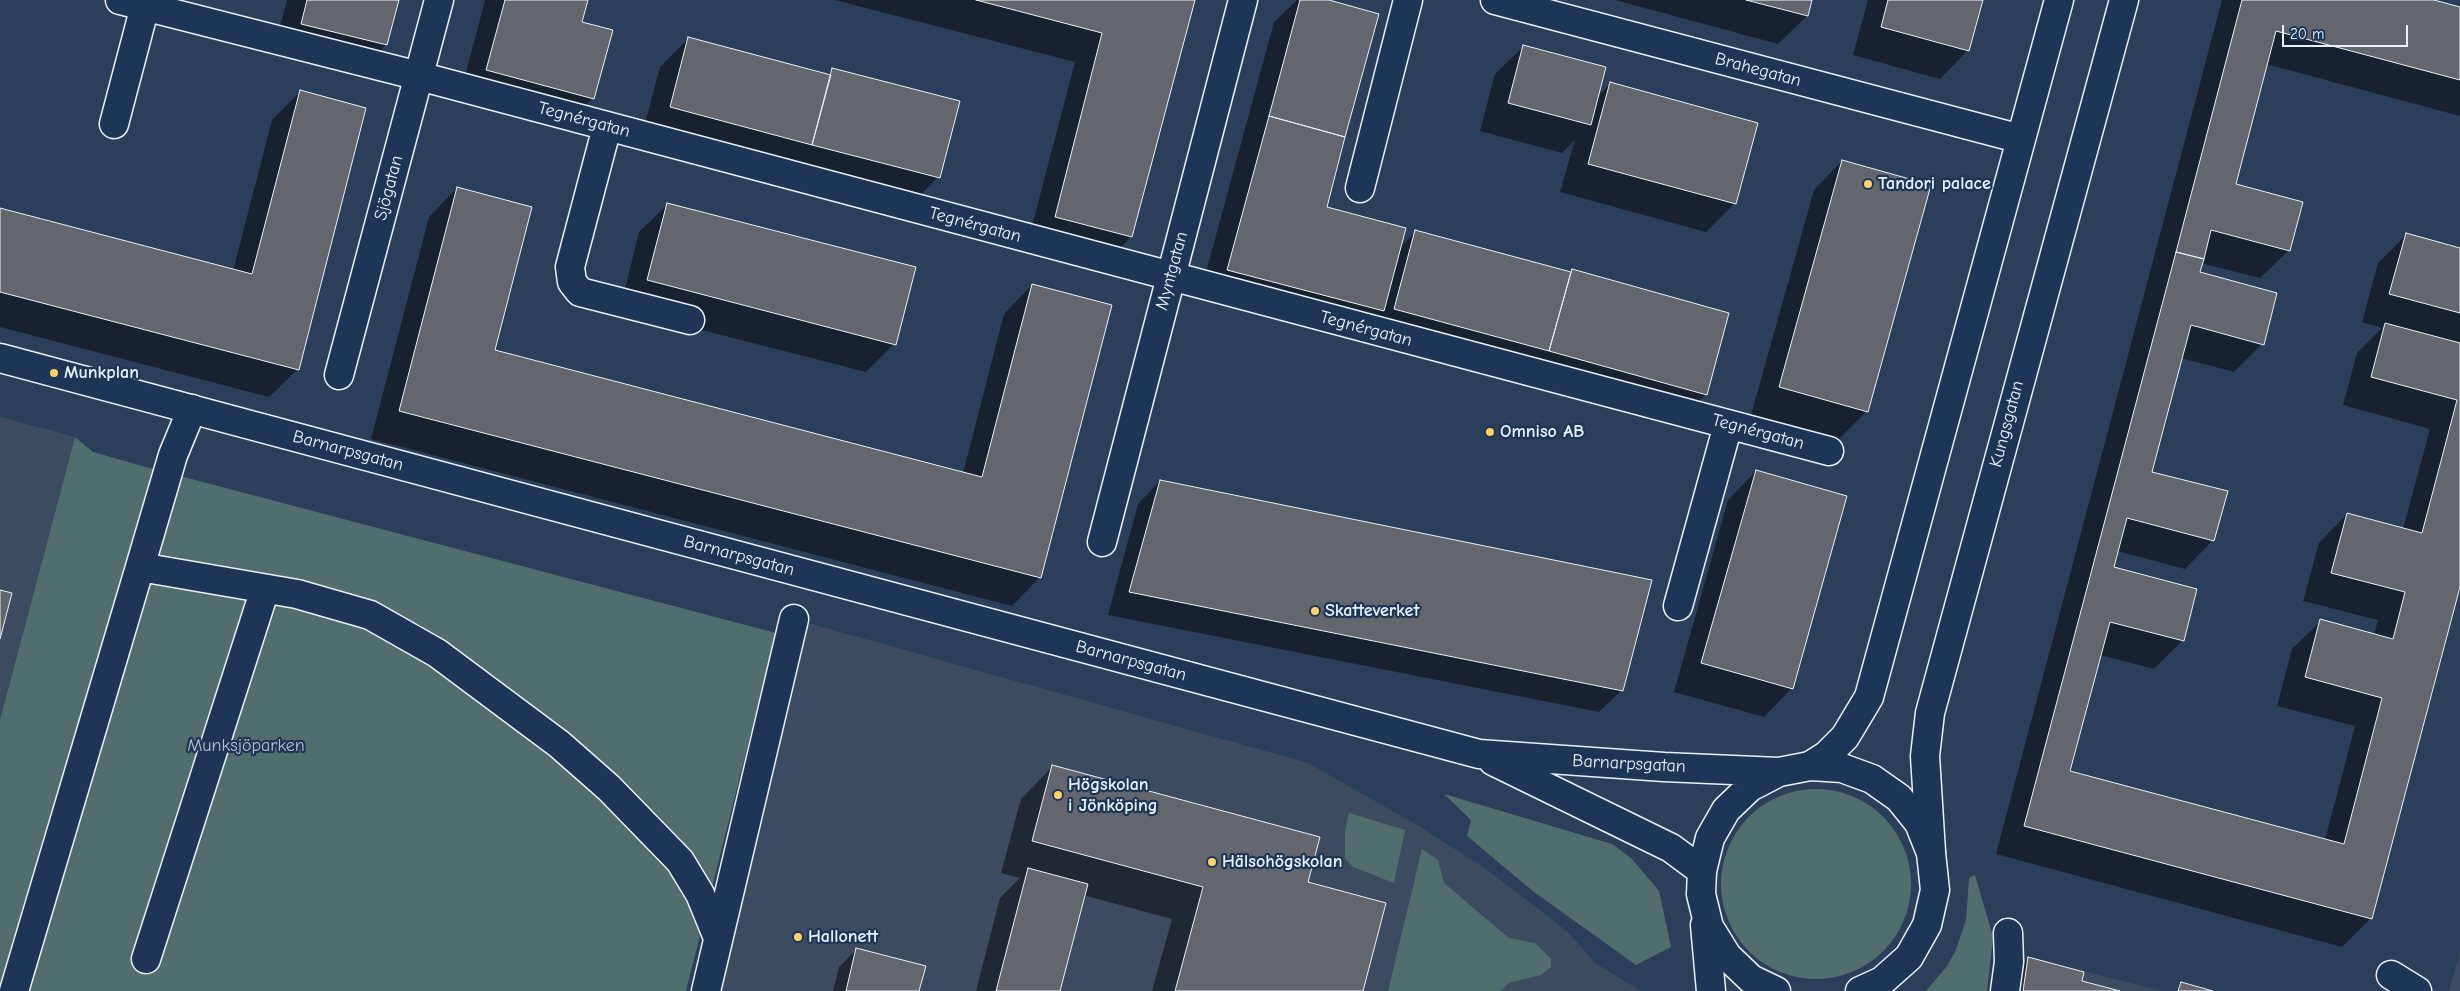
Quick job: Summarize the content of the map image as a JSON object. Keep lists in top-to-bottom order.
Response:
{
  "streets": {
    "street": [
      "Brahegatan",
      "Tegnérgatan",
      "Sjögatan",
      "Myntgatan",
      "Kungsgatan",
      "Barnarpsgatan"
    ]
  },
  "crossings": [
    ["Tegnérgatan", "Sjögatan"],
    ["Tegnérgatan", "Myntgatan"]
  ],
  "parks": ["Munksjöparken"],
  "places": [
    "Tandori palace",
    "Munkplan",
    "Omniso AB",
    "Skatteverket",
    "Högskolan i Jönköping",
    "Hälsohögskolan",
    "Hallonett"
  ],
  "scale_bar": "20 m"
}
